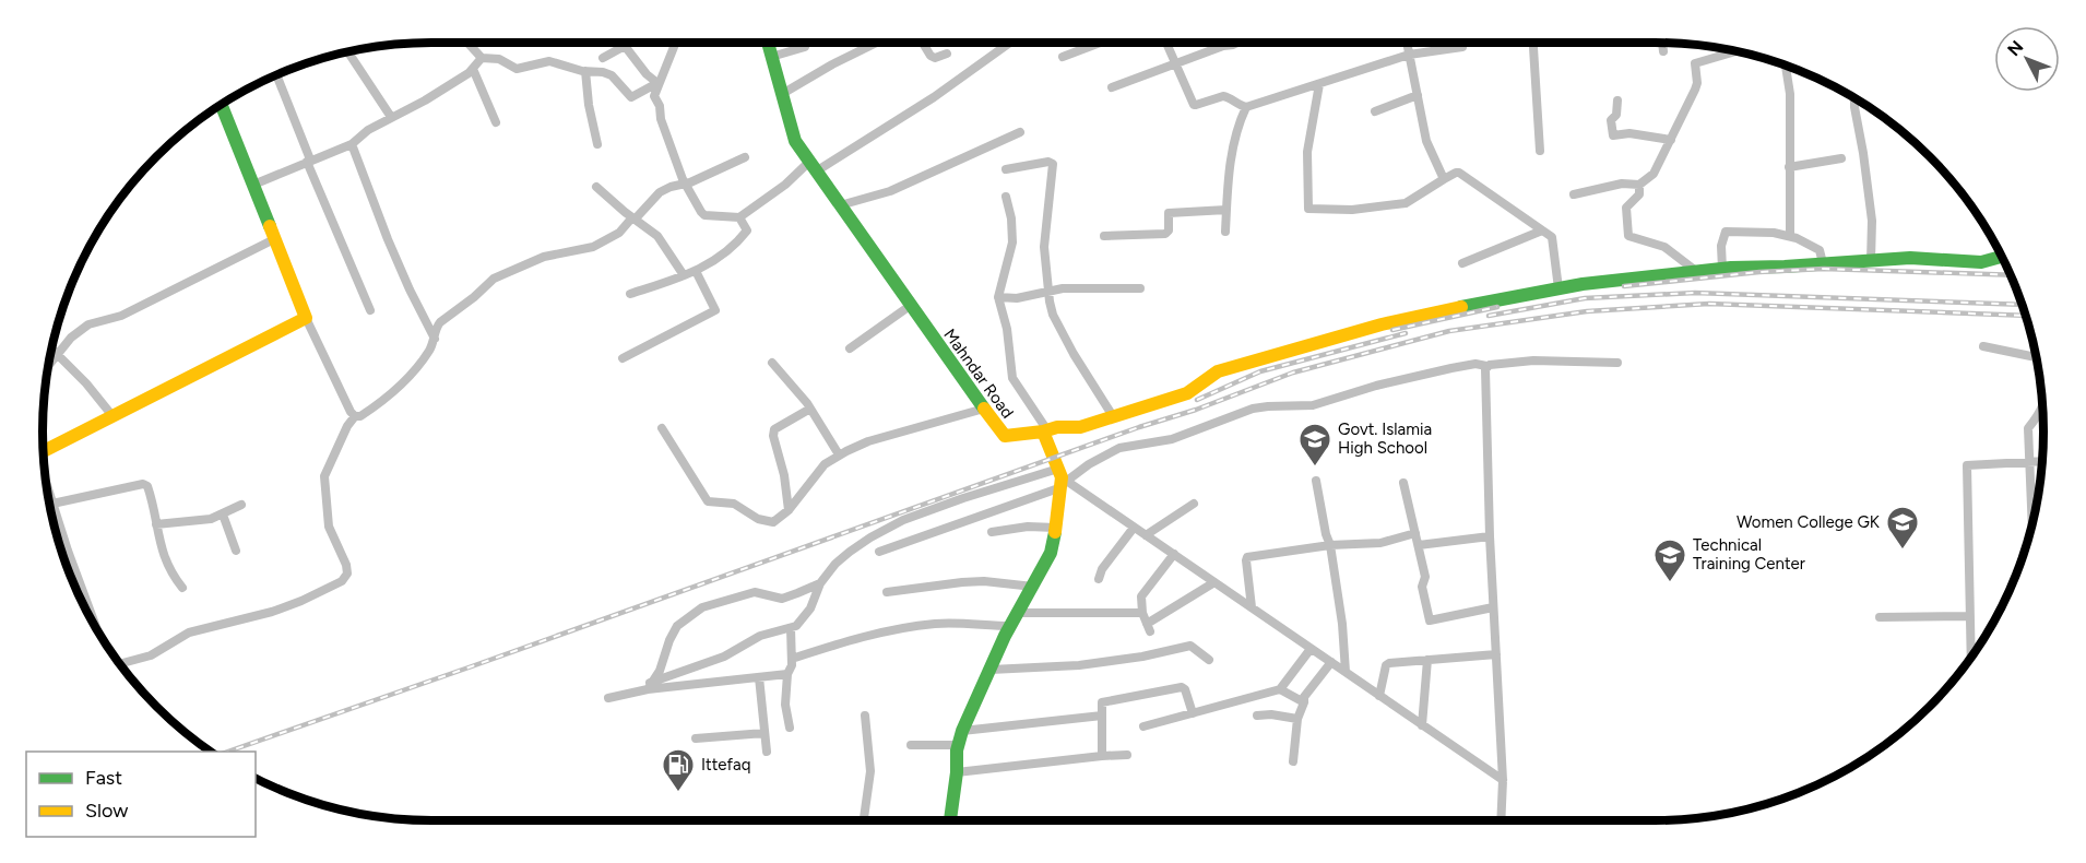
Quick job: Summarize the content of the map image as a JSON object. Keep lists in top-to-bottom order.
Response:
{
  "streets": {
    "main road": ["Mahndar Road"]
  },
  "places": {
    "school or university": ["Govt. Islamia High School", "Women College GK", "Technical Training Center"],
    "fuel station": ["Ittefaq"]
  },
  "legend": ["Fast", "Slow"],
  "north": "top left"
}
